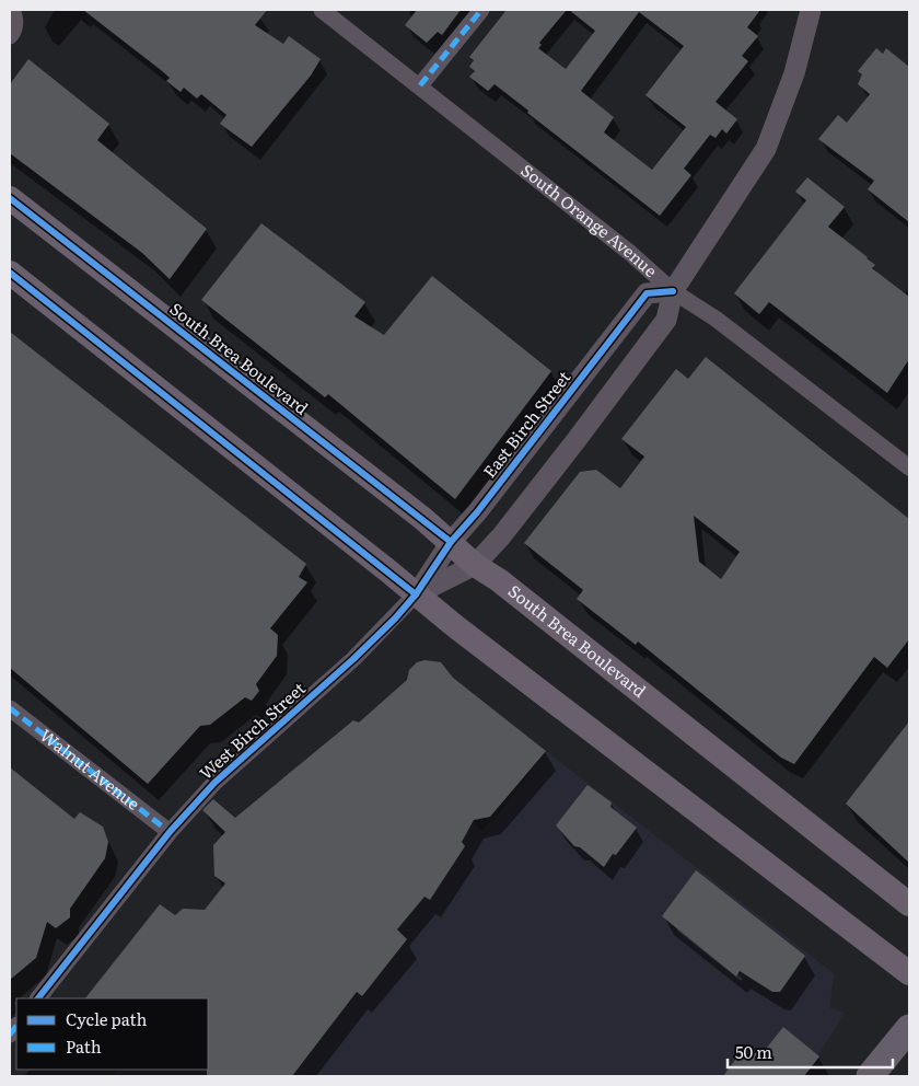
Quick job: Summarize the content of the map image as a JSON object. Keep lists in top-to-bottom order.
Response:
{
  "streets": {
    "main road": ["South Brea Boulevard"],
    "street": [
      "South Orange Avenue",
      "East Birch Street",
      "West Birch Street",
      "Walnut Avenue"
    ]
  },
  "crossings": [
    ["South Orange Avenue", "East Birch Street"],
    ["South Brea Boulevard", "East Birch Street"],
    ["East Birch Street", "West Birch Street"],
    ["West Birch Street", "Walnut Avenue"]
  ],
  "legend": ["Cycle path", "Path"],
  "scale_bar": "50 m"
}
